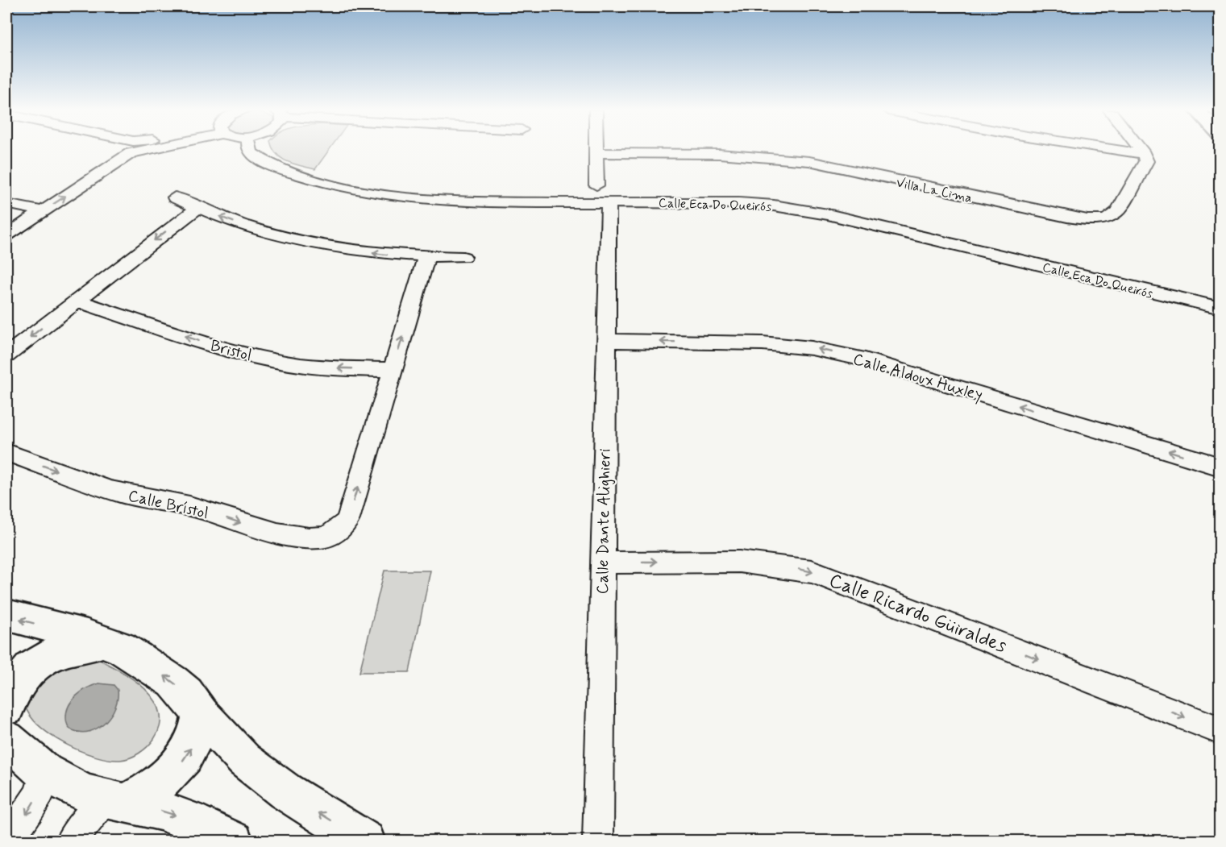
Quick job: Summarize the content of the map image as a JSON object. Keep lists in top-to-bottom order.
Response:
{
  "streets": {
    "street": [
      "Villa La Cima",
      "Calle Eca Do Queirós",
      "Bristol",
      "Calle Aldoux Huxley",
      "Calle Brístol",
      "Calle Dante Alighieri",
      "Calle Ricardo Güiraldes"
    ]
  },
  "crossings": [
    ["Calle Eca Do Queirós", "Calle Dante Alighieri"],
    ["Bristol", "Calle Brístol"],
    ["Calle Aldoux Huxley", "Calle Dante Alighieri"],
    ["Calle Dante Alighieri", "Calle Ricardo Güiraldes"]
  ],
  "one_way": ["Calle Aldoux Huxley", "Calle Ricardo Güiraldes"]
}
